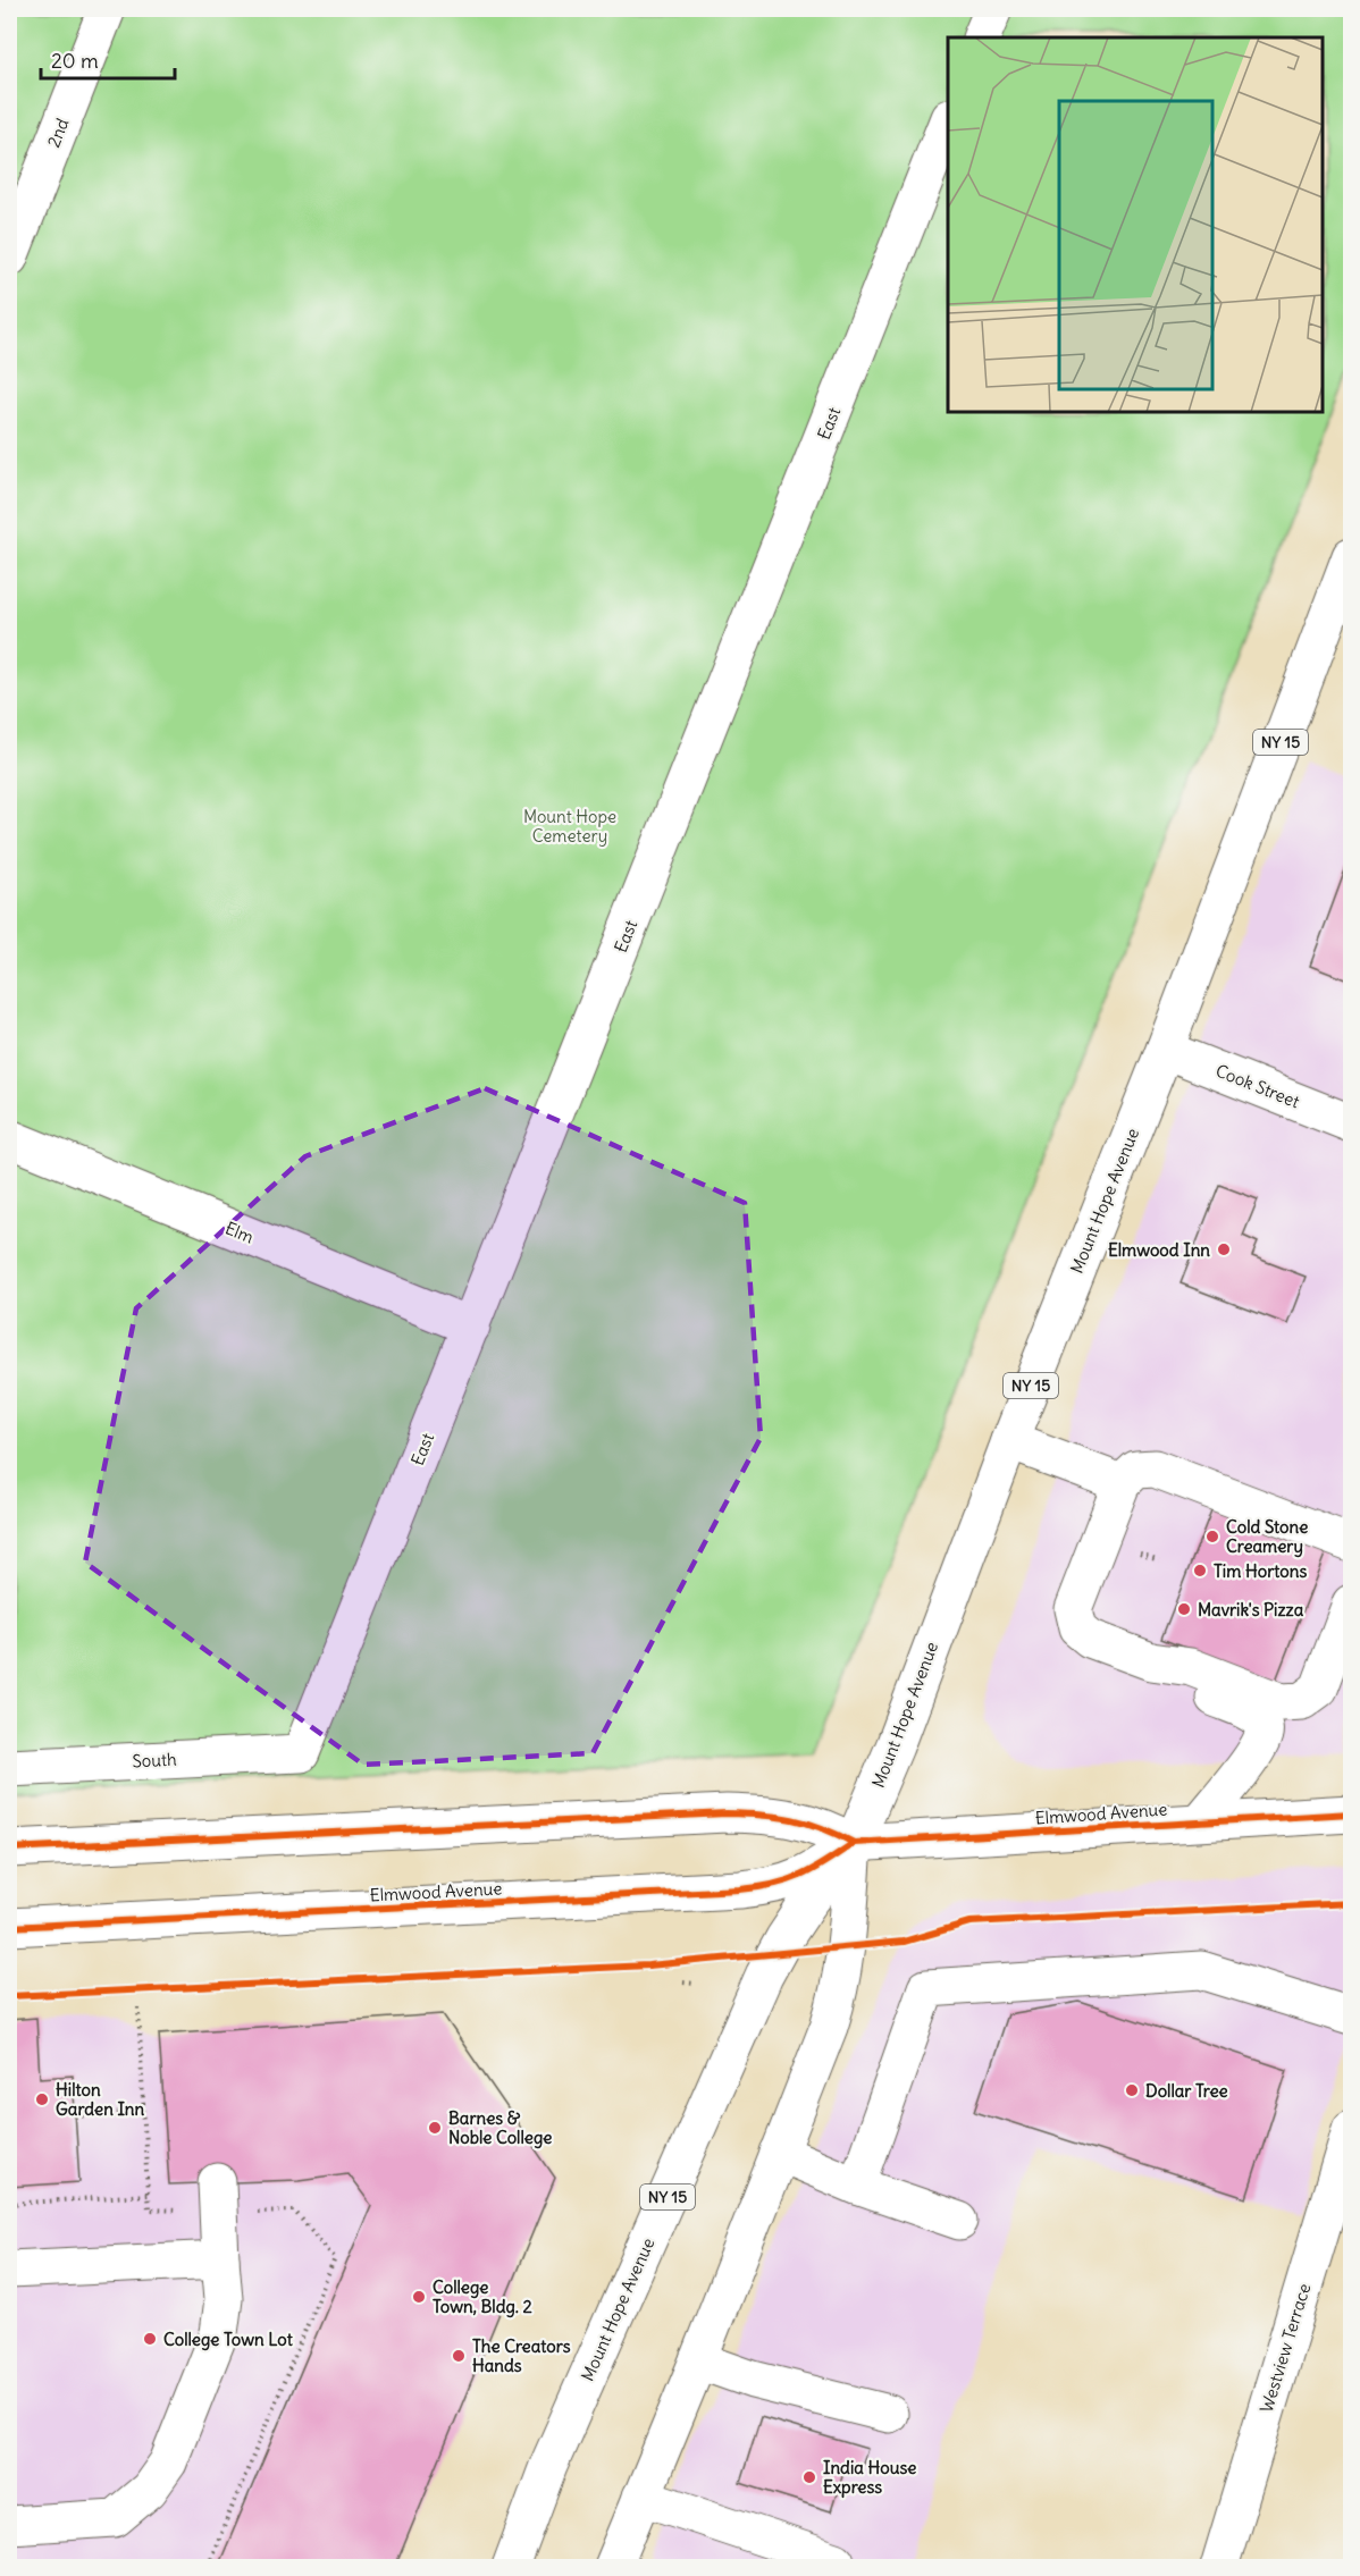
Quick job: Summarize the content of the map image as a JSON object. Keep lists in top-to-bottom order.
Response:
{
  "streets": {
    "main road": [
      "2nd",
      "East",
      "NY 15",
      "Cook Street",
      "Mount Hope Avenue",
      "Elm",
      "South",
      "Elmwood Avenue",
      "Westview Terrace"
    ]
  },
  "crossings": [
    ["East", "Elm"],
    ["East", "South"],
    ["Cook Street", "Mount Hope Avenue"],
    ["Mount Hope Avenue", "Elmwood Avenue"]
  ],
  "parks": ["Mount Hope Cemetery"],
  "places": [
    "Elmwood Inn",
    "Cold Stone Creamery",
    "Tim Hortons",
    "Mavrik's Pizza",
    "Dollar Tree",
    "Hilton Garden Inn",
    "Barnes & Noble College",
    "College Town, Bldg. 2",
    "College Town Lot",
    "The Creators Hands",
    "India House Express"
  ],
  "scale_bar": "20 m"
}
